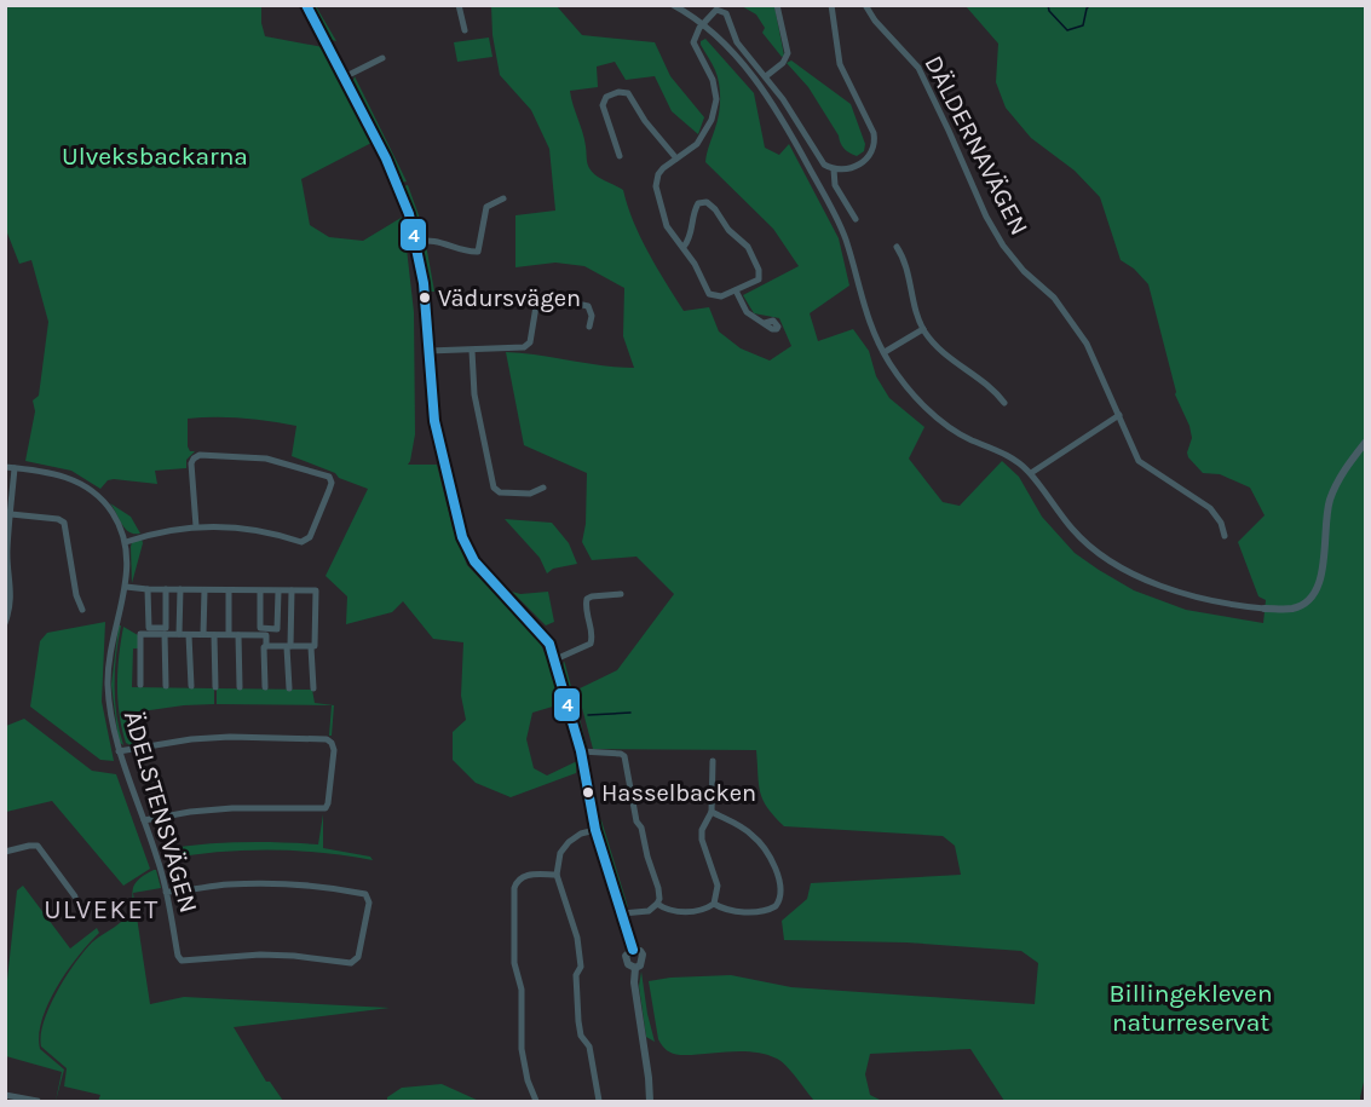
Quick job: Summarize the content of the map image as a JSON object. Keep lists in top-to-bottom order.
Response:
{
  "streets": {
    "street": ["DÄLDERNAVÄGEN", "ÄDELSTENSVÄGEN"]
  },
  "districts": ["ULVEKET"],
  "parks": ["Ulveksbackarna", "Billingekleven naturreservat"],
  "places": ["Vädursvägen", "Hasselbacken"],
  "lines": ["transit line 4"]
}
